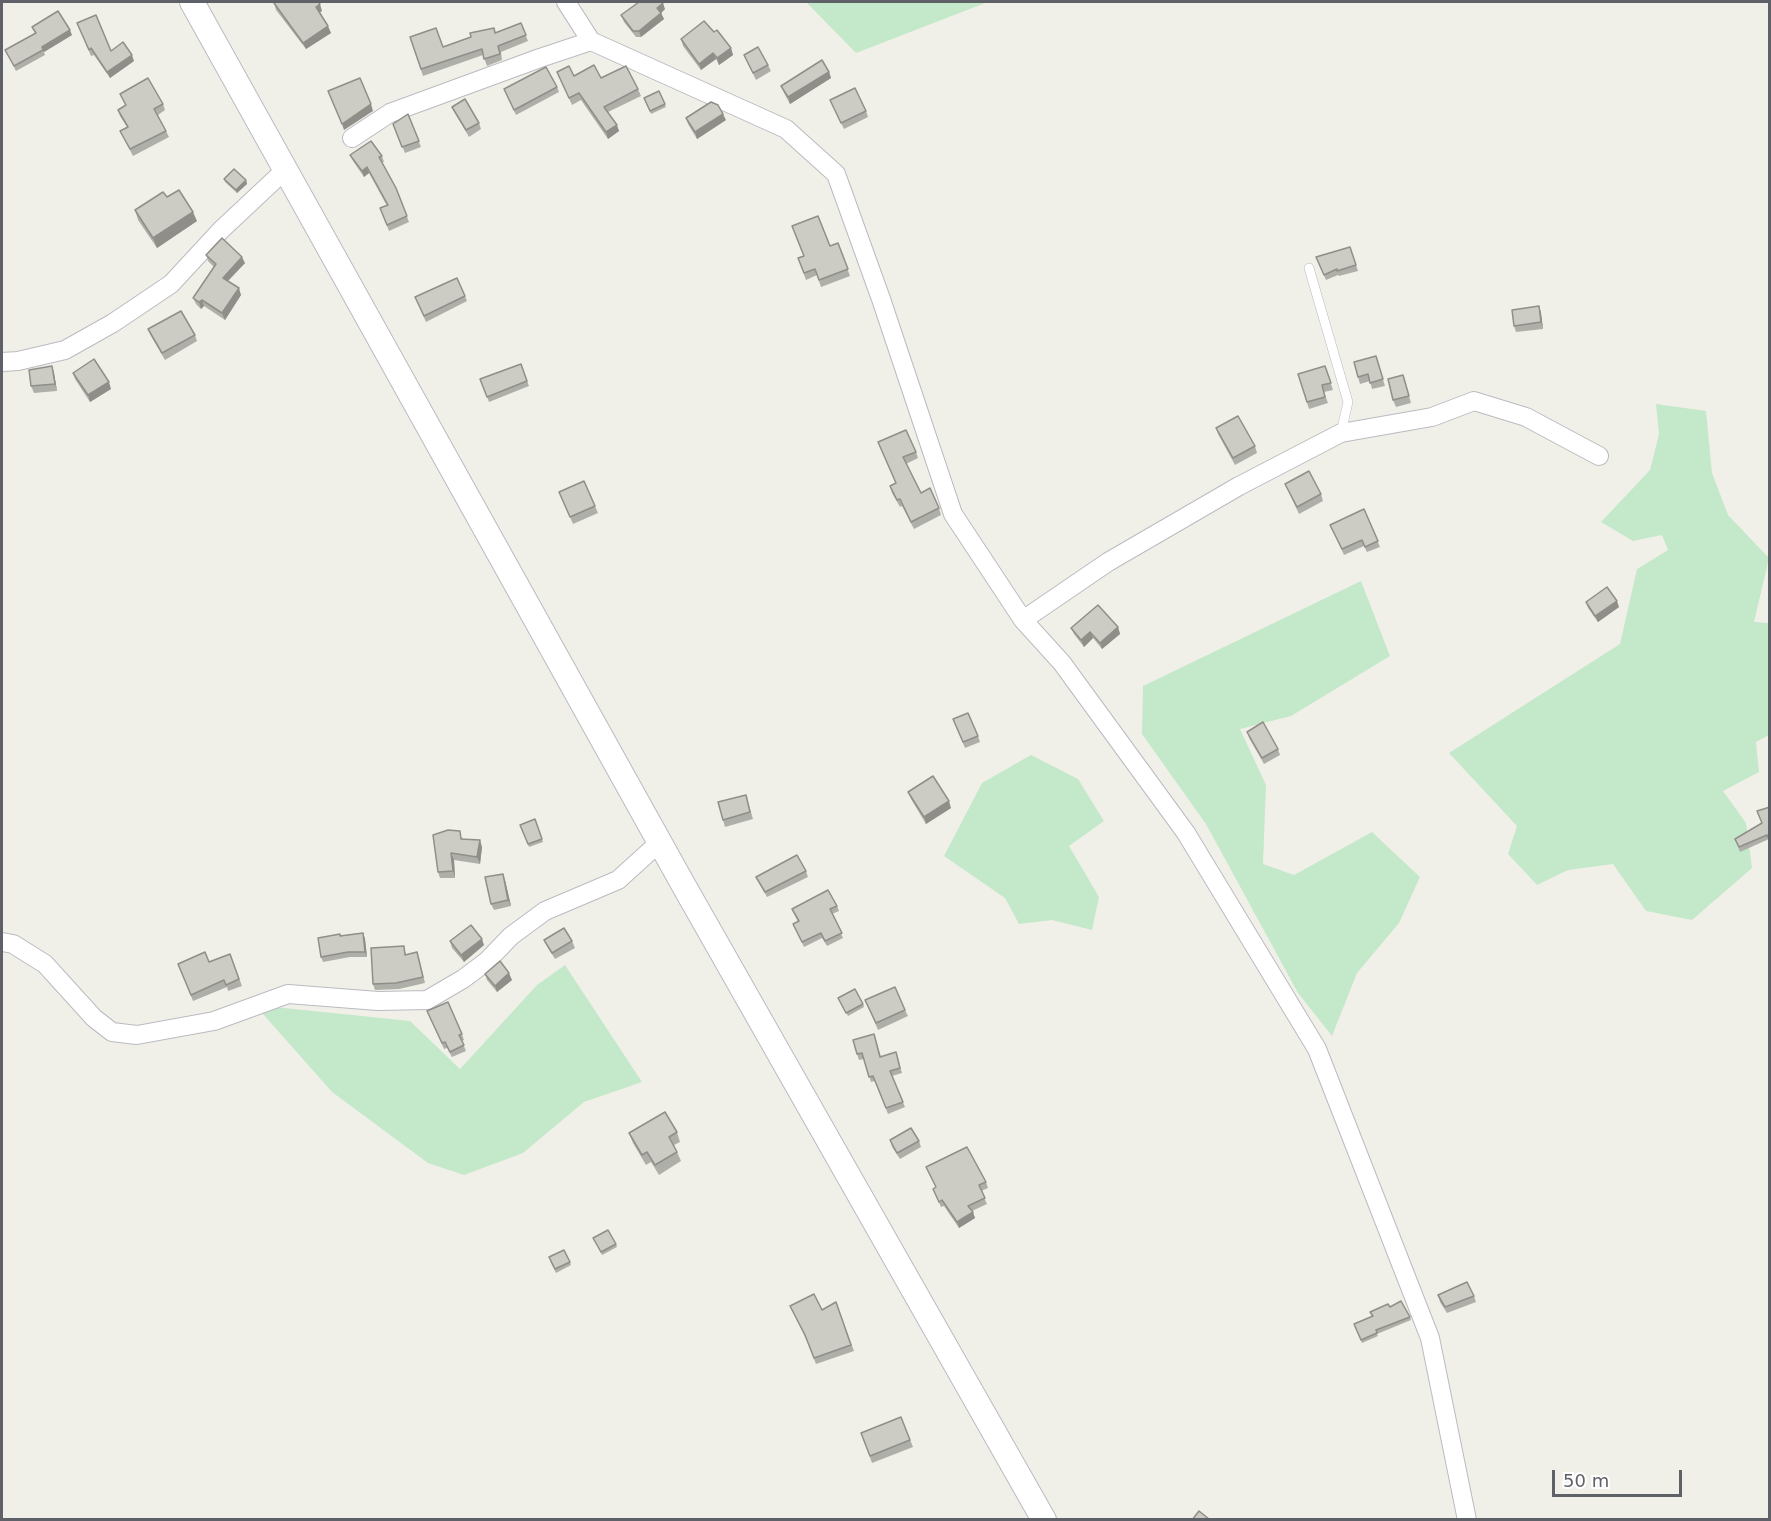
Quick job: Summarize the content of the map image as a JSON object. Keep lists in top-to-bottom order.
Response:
{
  "scale_bar": "50 m"
}
